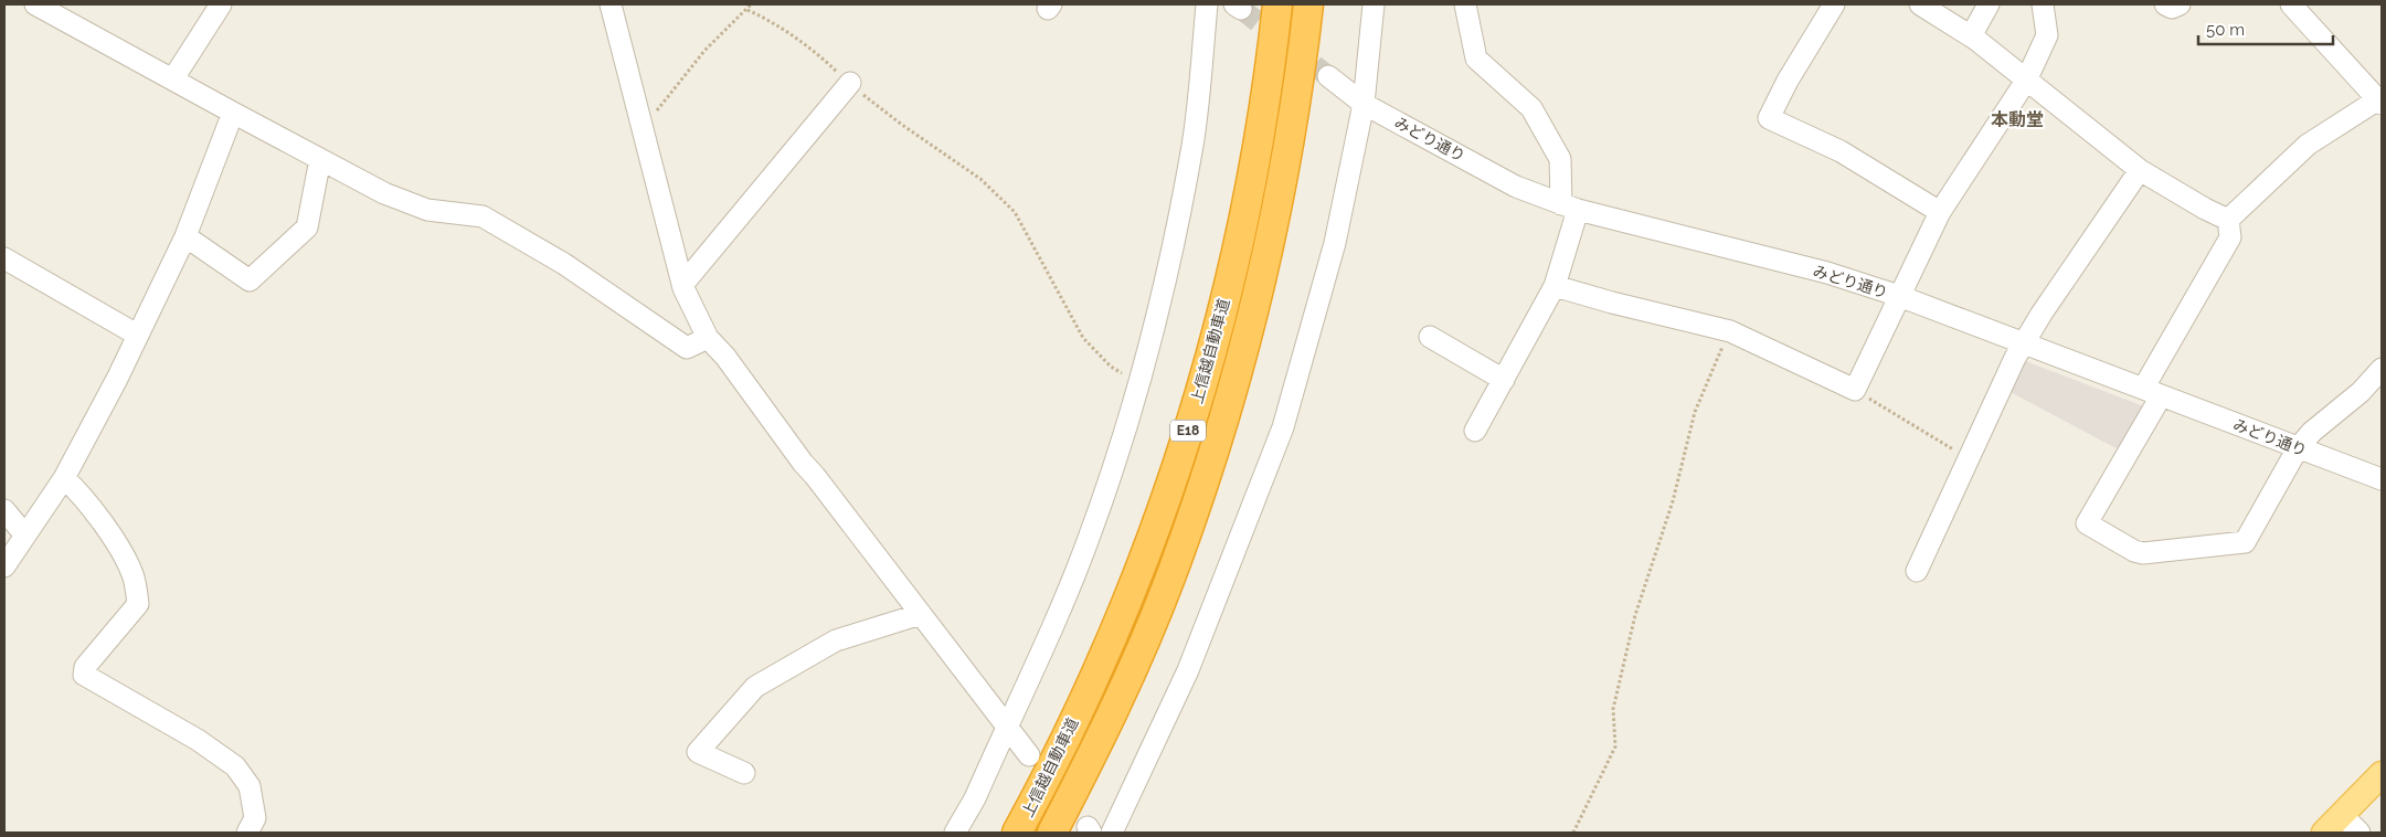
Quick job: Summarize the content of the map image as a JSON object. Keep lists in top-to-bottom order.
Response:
{
  "streets": {
    "highway": ["上信越自動車道", "E18"],
    "street": ["みどり通り"]
  },
  "districts": ["本動堂"],
  "scale_bar": "50 m"
}
